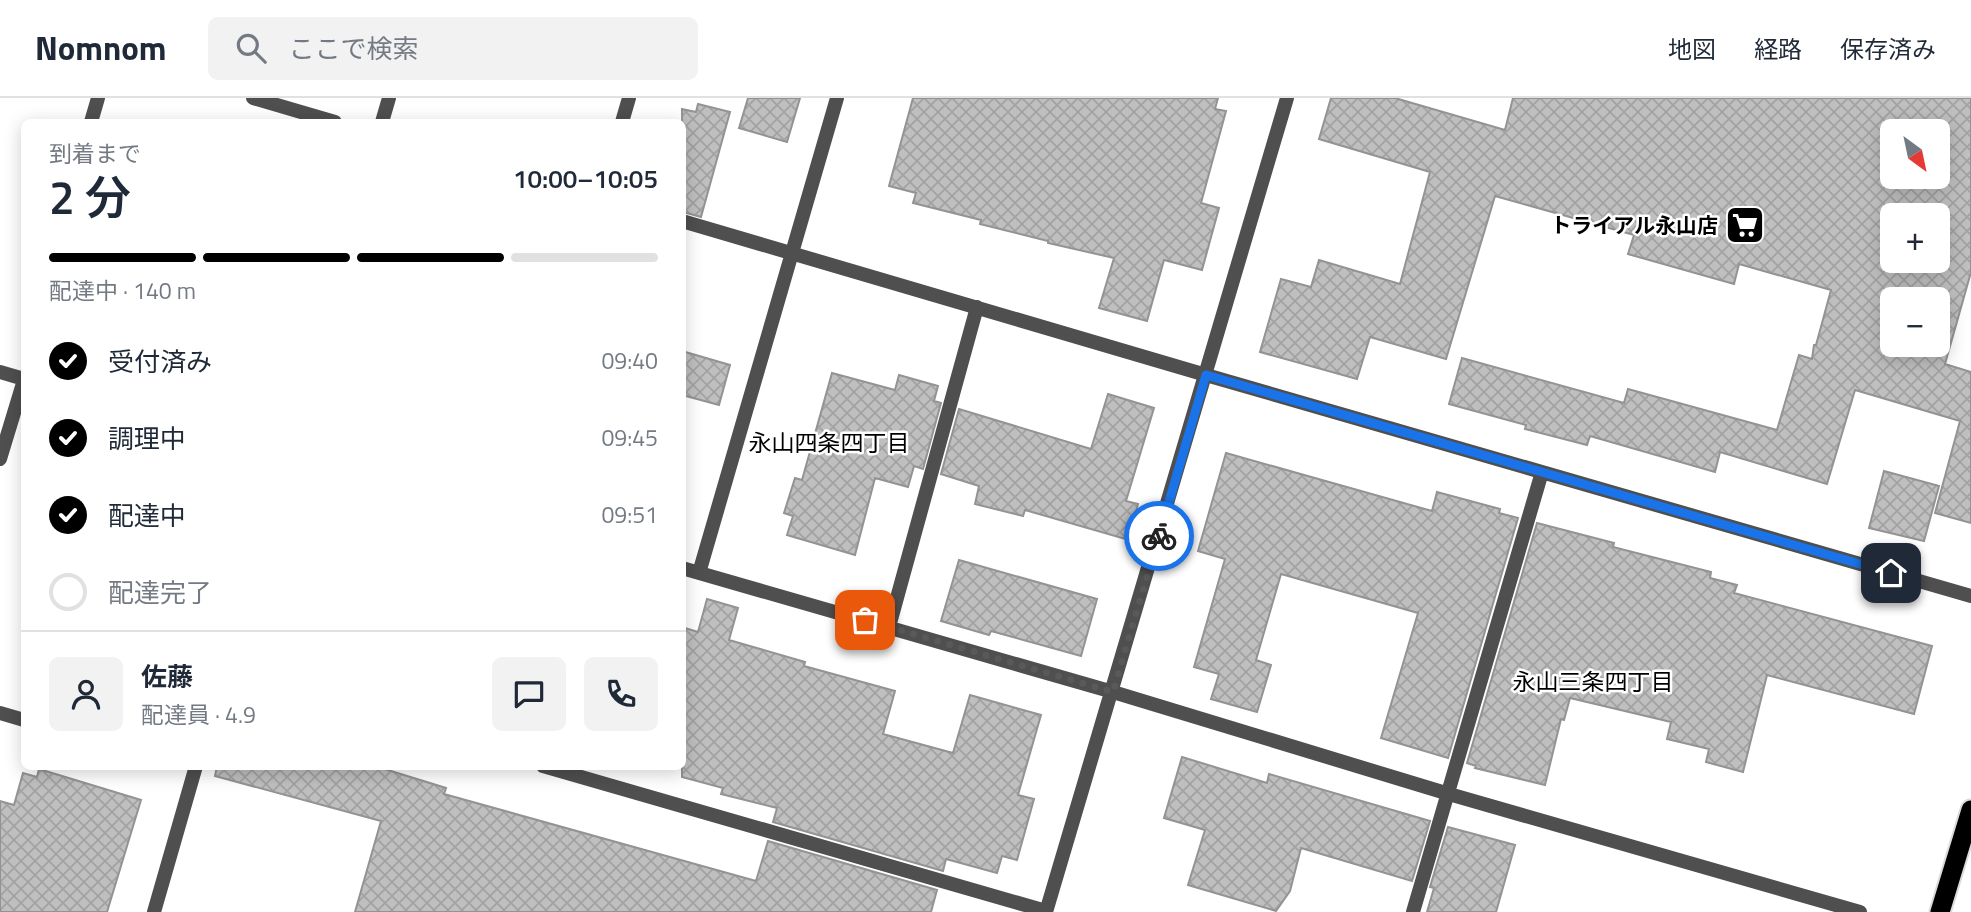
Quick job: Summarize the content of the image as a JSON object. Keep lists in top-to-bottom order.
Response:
{
  "districts": ["永山四条四丁目", "永山三条四丁目"],
  "places": {
    "supermarket": ["トライアル永山店"]
  },
  "north": "bottom right",
  "page": {
    "header": "Nomnom",
    "search": "ここで検索",
    "nav": ["地図", "経路", "保存済み"],
    "map_buttons": ["+", "−"],
    "heading": ["2 分", "到着まで", "10:00–10:05"],
    "panel": ["佐藤", "配達員 · 4.9"],
    "bar": "配達中 · 140 m",
    "list": [
      ["受付済み", "09:40"],
      ["調理中", "09:45"],
      ["配達中", "09:51"],
      "配達完了"
    ]
  }
}
